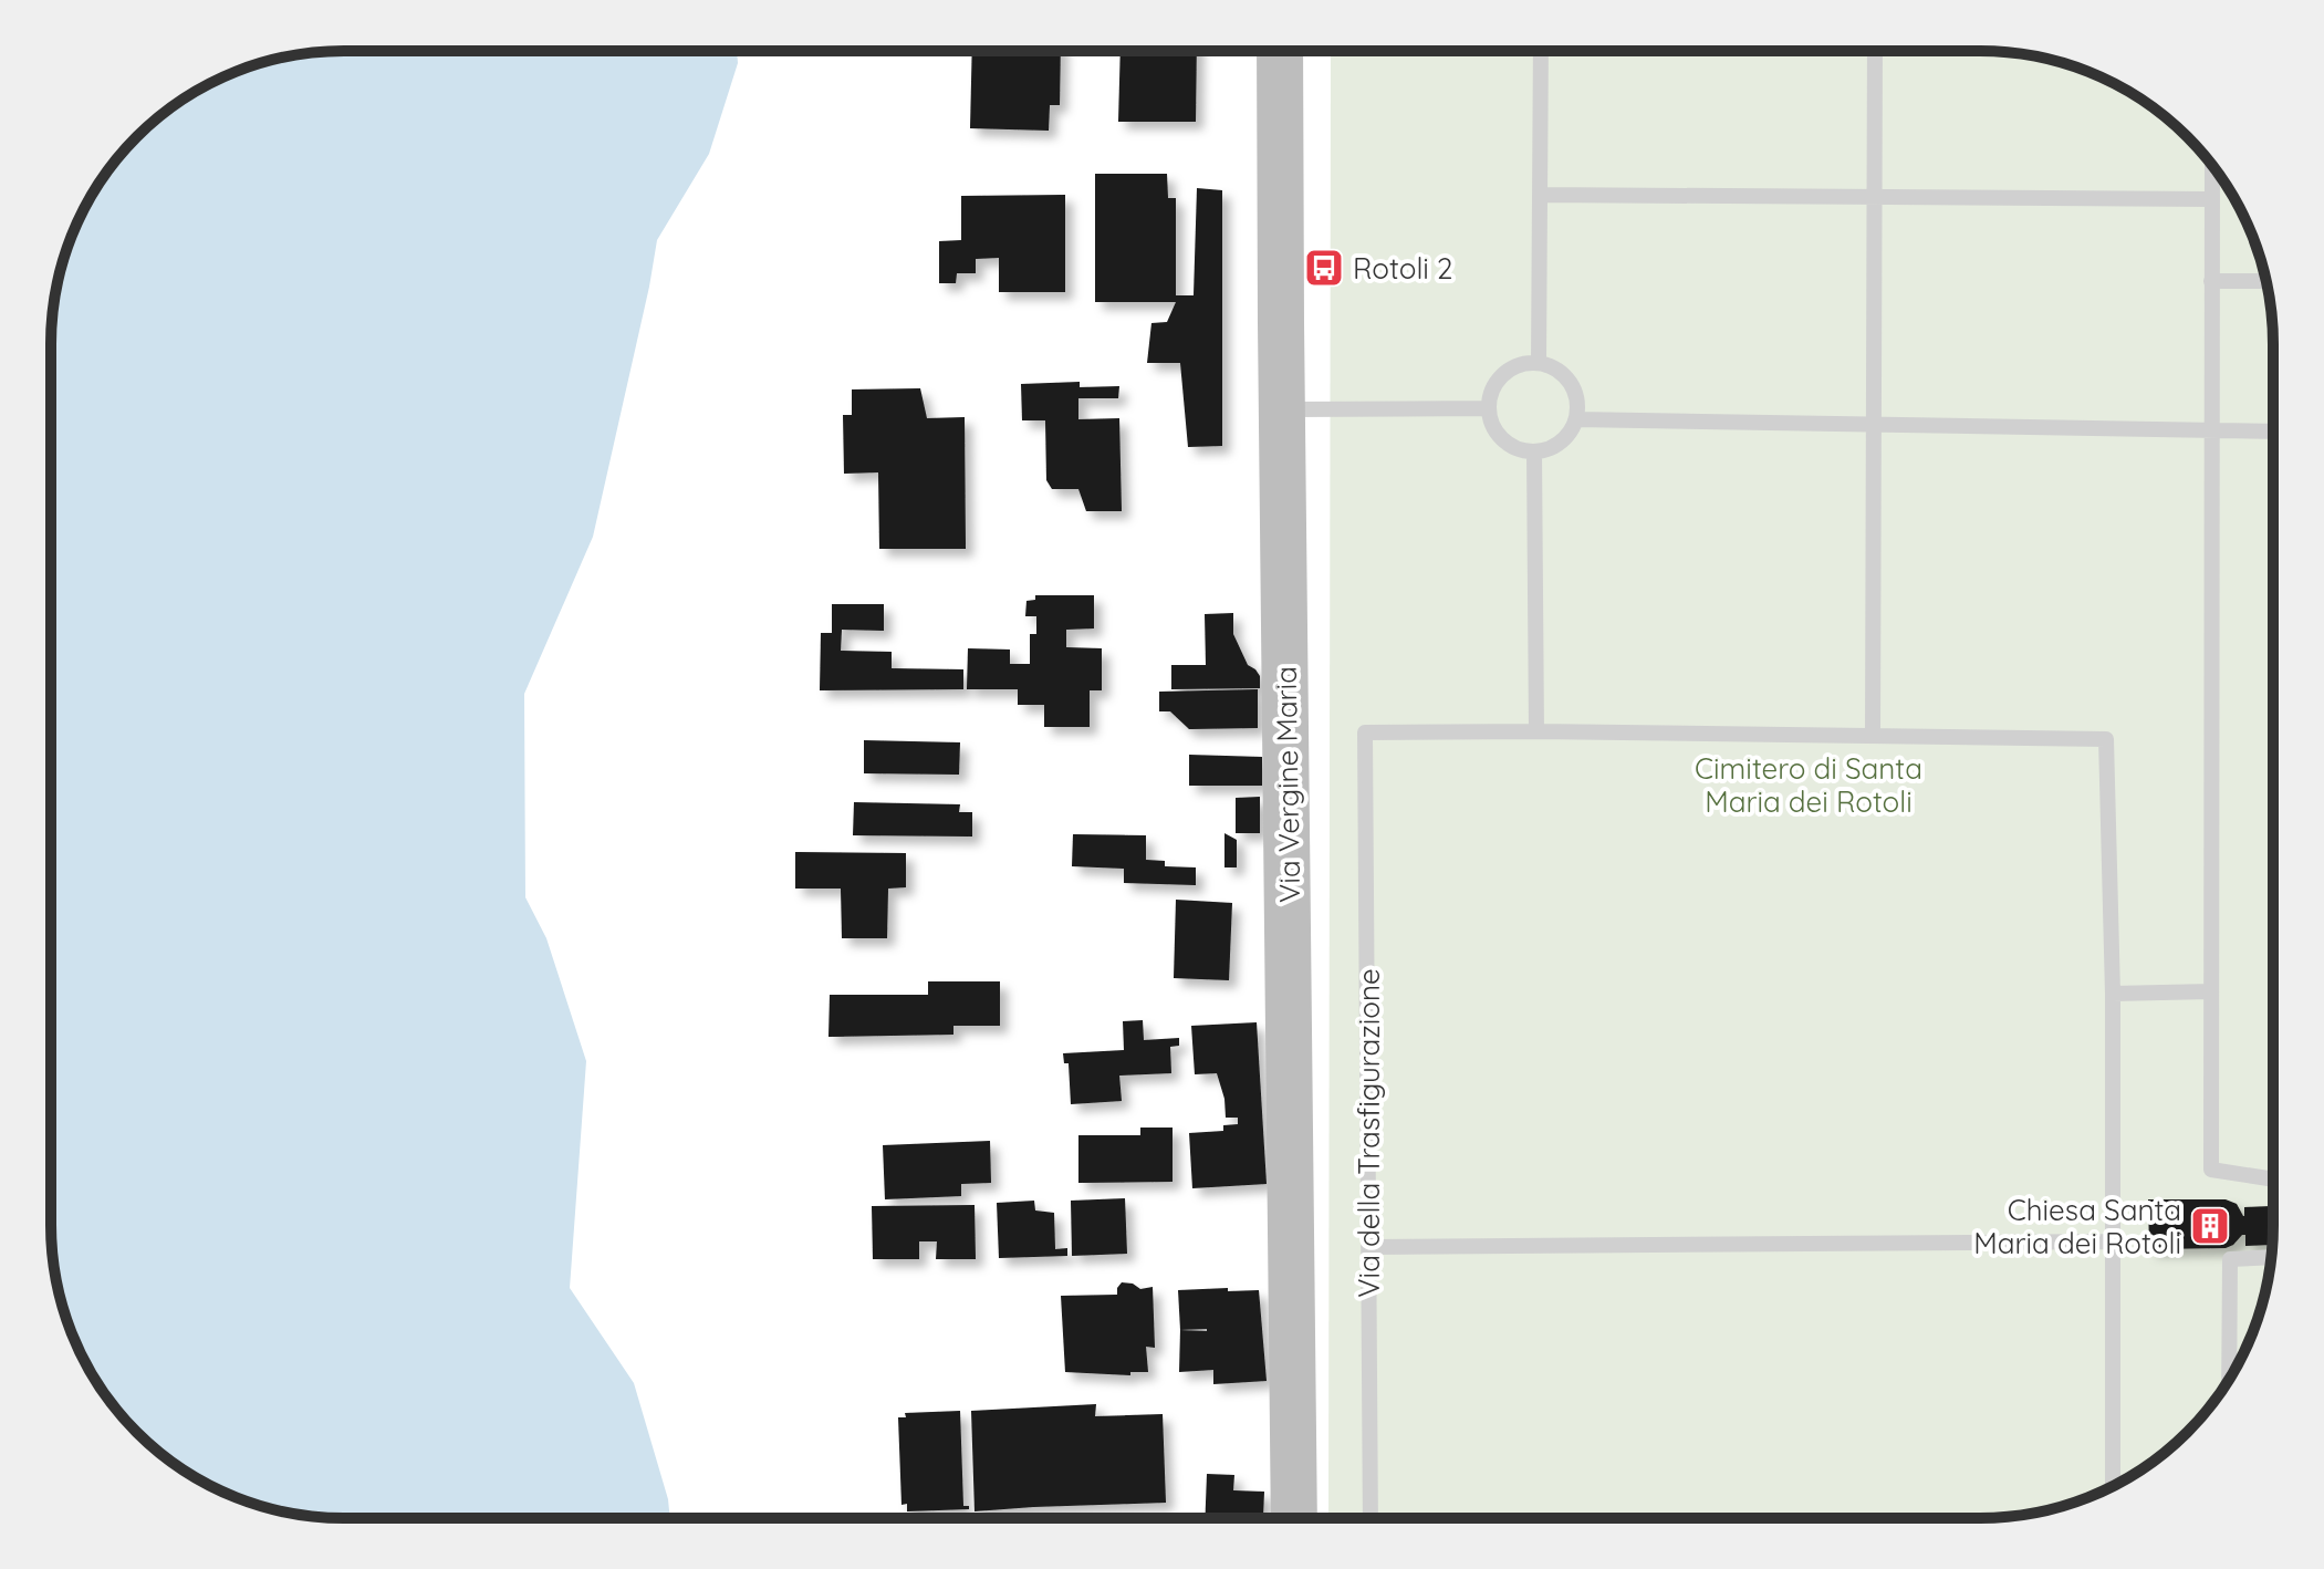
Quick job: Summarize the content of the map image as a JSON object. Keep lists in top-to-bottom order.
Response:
{
  "streets": {
    "main road": ["Via Vergine Maria"],
    "lane": ["Via della Trasfigurazione"]
  },
  "parks": ["Cimitero di Santa Maria dei Rotoli"],
  "places": {
    "bus stop": ["Rotoli 2"],
    "building": ["Chiesa Santa Maria dei Rotoli"]
  }
}
